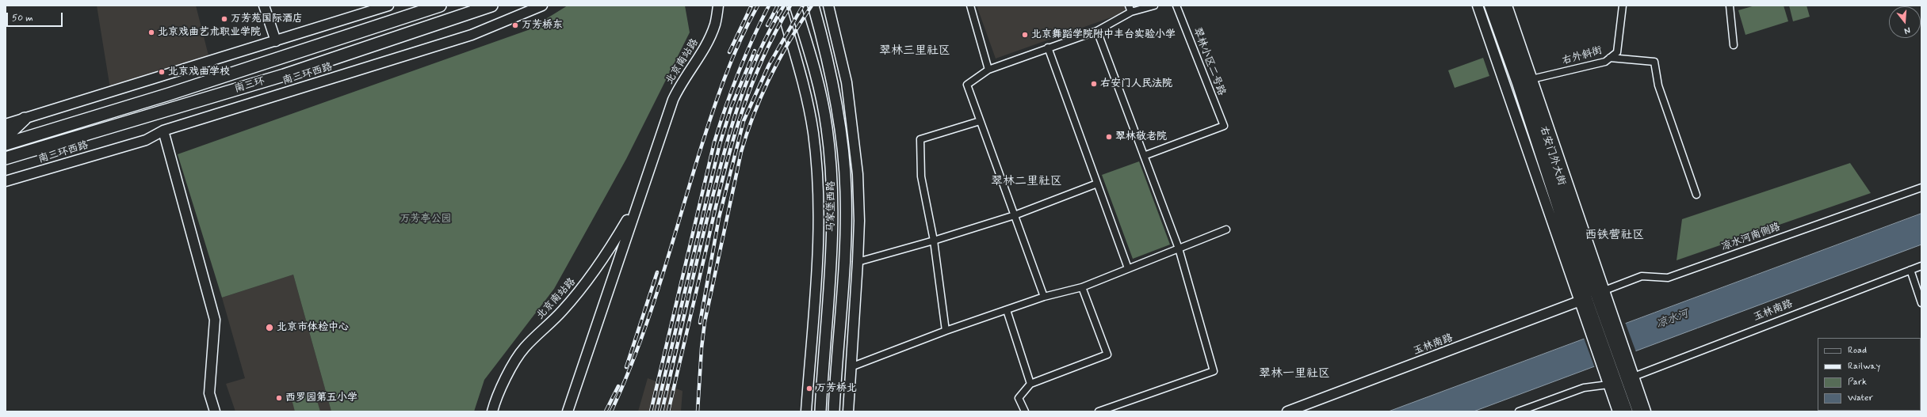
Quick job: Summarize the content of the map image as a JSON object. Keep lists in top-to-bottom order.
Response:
{
  "streets": {
    "highway": ["南三环"],
    "main road": ["马家堡西路"],
    "street": [
      "右外斜街",
      "北京南站路",
      "翠林小区二号路",
      "南三环西路",
      "右安门外大街",
      "凉水河南侧路",
      "玉林南路"
    ]
  },
  "crossings": [
    ["右外斜街", "右安门外大街"],
    ["右安门外大街", "凉水河南侧路"],
    ["右安门外大街", "玉林南路"],
    ["凉水河南侧路", "玉林南路"]
  ],
  "districts": [
    "翠林三里社区",
    "翠林二里社区",
    "西铁营社区",
    "翠林一里社区"
  ],
  "water": ["凉水河"],
  "parks": ["万芳亭公园"],
  "places": [
    "万芳苑国际酒店",
    "万芳桥东",
    "北京戏曲艺术职业学院",
    "北京舞蹈学院附中丰台实验小学",
    "北京戏曲学校",
    "右安门人民法院",
    "翠林敬老院",
    "北京市体检中心",
    "万芳桥北",
    "西罗园第五小学"
  ],
  "legend": [
    "Road",
    "Railway",
    "Park",
    "Water"
  ],
  "scale_bar": "50 m",
  "north": "bottom"
}
